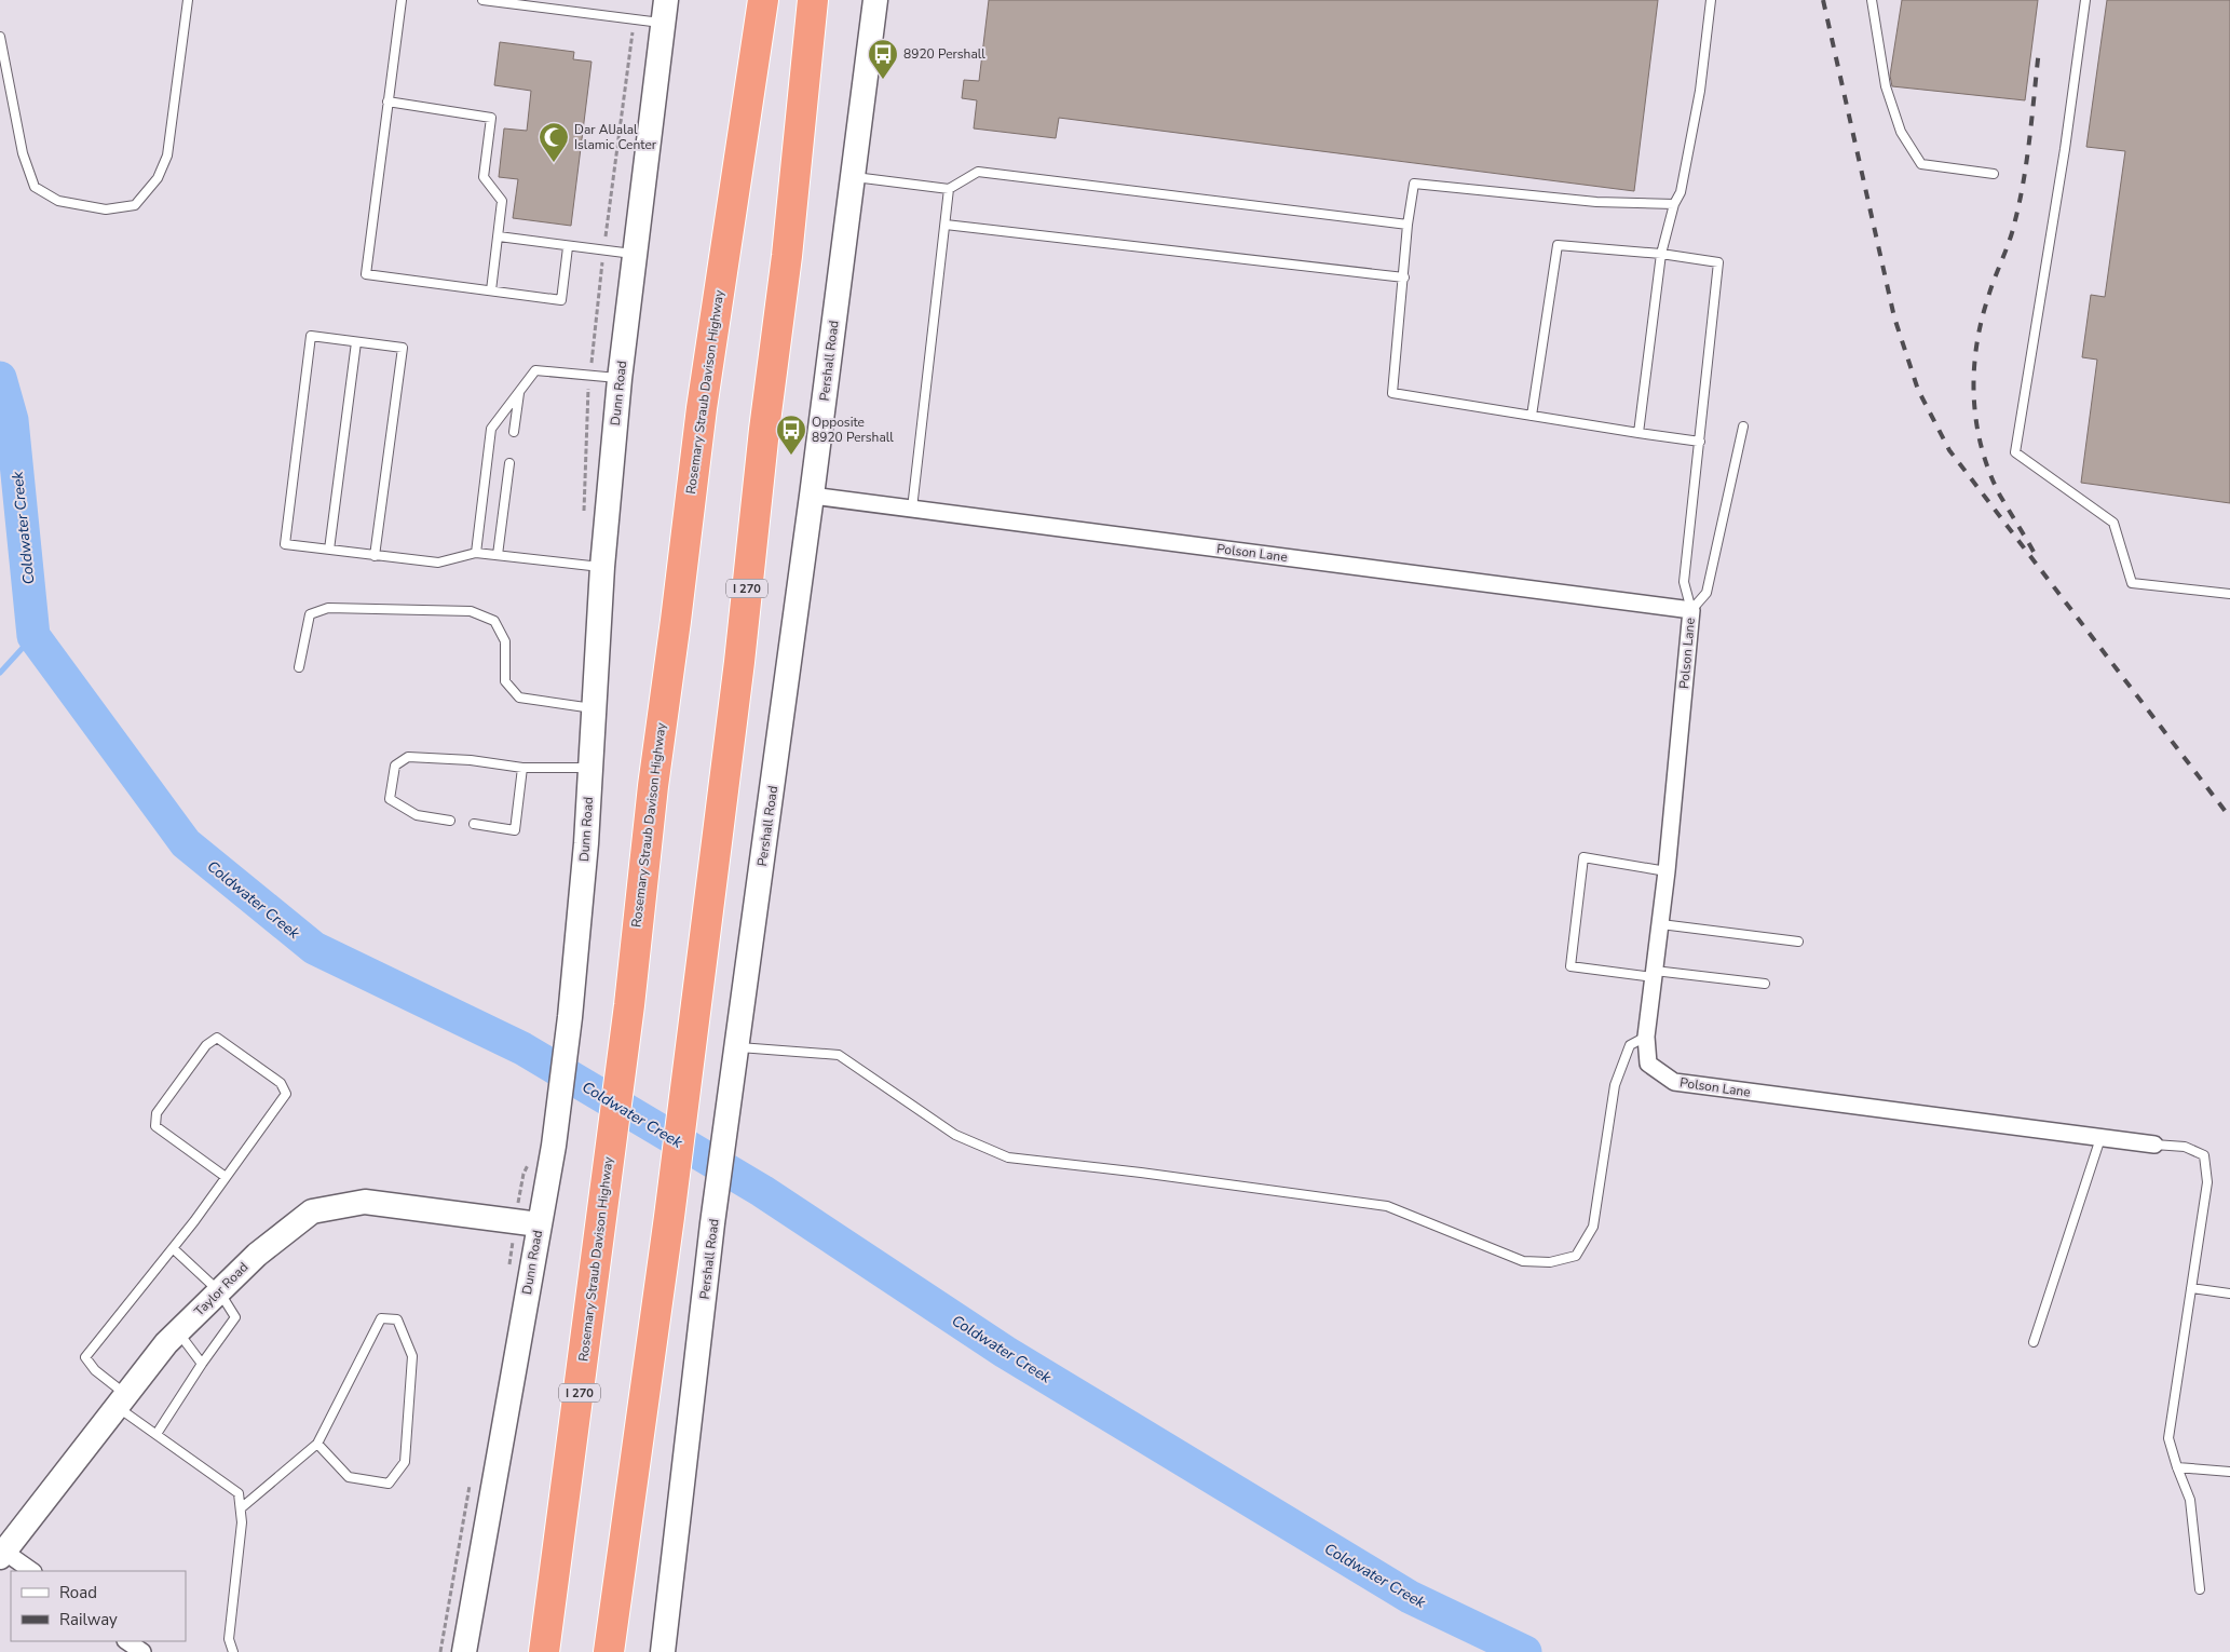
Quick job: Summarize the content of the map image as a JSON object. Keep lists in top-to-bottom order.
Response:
{
  "streets": {
    "highway": ["Rosemary Straub Davison Highway", "I 270"],
    "street": [
      "Pershall Road",
      "Dunn Road",
      "Polson Lane",
      "Taylor Road"
    ]
  },
  "crossings": [
    ["Pershall Road", "Polson Lane"],
    ["Dunn Road", "Taylor Road"]
  ],
  "water": ["Coldwater Creek"],
  "places": {
    "bus stop": ["8920 Pershall", "Opposite 8920 Pershall"],
    "mosque": ["Dar AlJalal Islamic Center"]
  },
  "legend": ["Road", "Railway"]
}
